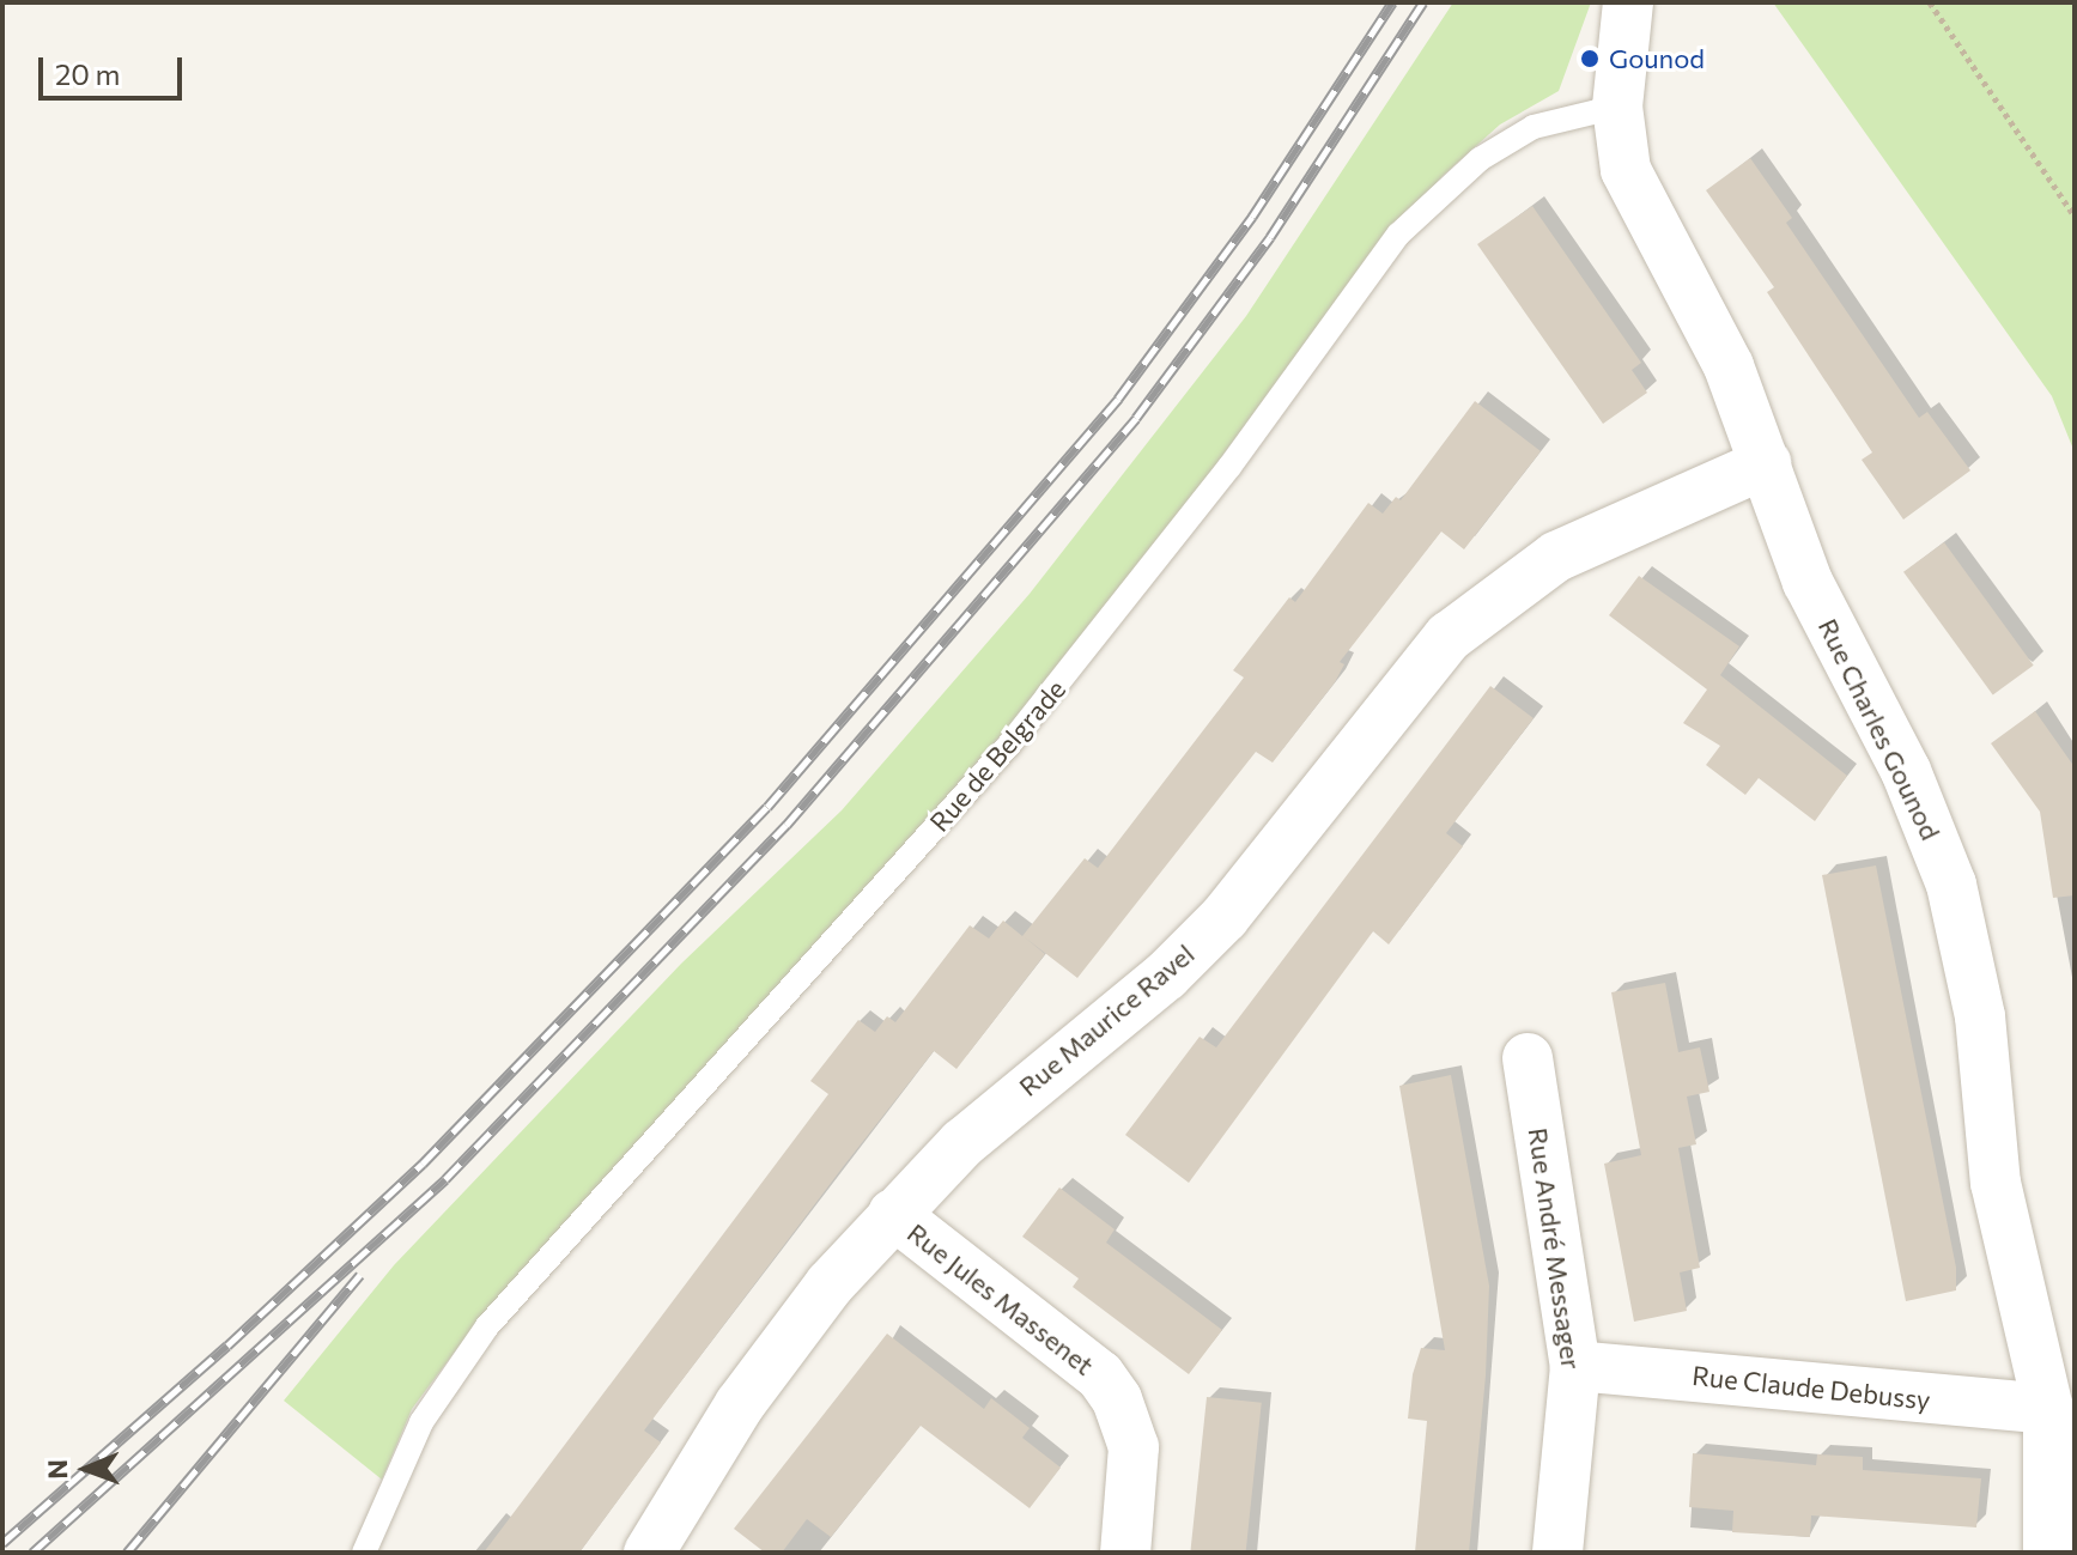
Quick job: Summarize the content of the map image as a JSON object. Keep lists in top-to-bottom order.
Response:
{
  "streets": {
    "street": [
      "Rue Charles Gounod",
      "Rue Maurice Ravel",
      "Rue André Messager",
      "Rue Jules Massenet",
      "Rue Claude Debussy"
    ],
    "lane": ["Rue de Belgrade"]
  },
  "crossings": [
    ["Rue Charles Gounod", "Rue de Belgrade"],
    ["Rue Charles Gounod", "Rue Maurice Ravel"],
    ["Rue Charles Gounod", "Rue Claude Debussy"],
    ["Rue Maurice Ravel", "Rue Jules Massenet"],
    ["Rue André Messager", "Rue Claude Debussy"]
  ],
  "places": ["Gounod"],
  "scale_bar": "20 m",
  "north": "left"
}
